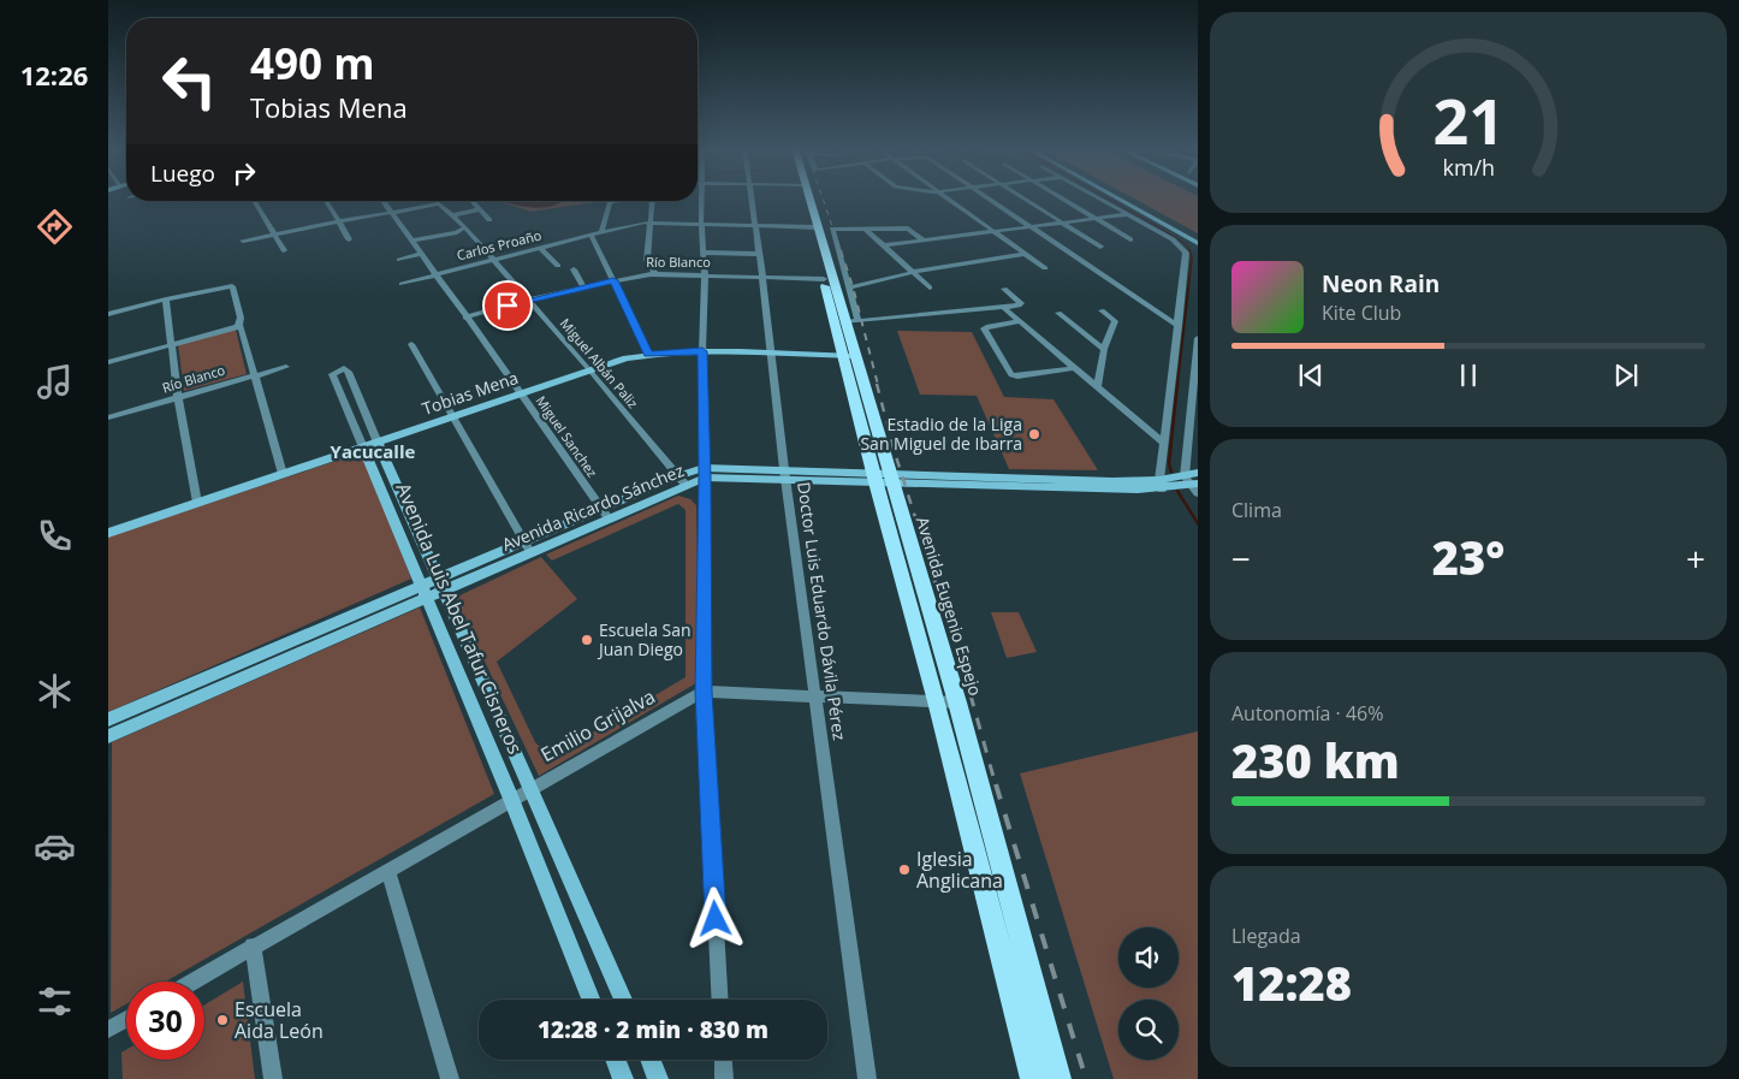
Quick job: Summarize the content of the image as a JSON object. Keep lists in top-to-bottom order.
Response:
{
  "streets": {
    "main road": ["Avenida Eugenio Espejo"],
    "street": [
      "Carlos Proaño",
      "Río Blanco",
      "Miguel Albán Paliz",
      "Tobias Mena",
      "Miguel Sanchez",
      "Avenida Ricardo Sánchez",
      "Doctor Luis Eduardo Dávila Pérez",
      "Avenida Luis Abel Tafur Cisneros",
      "Emilio Grijalva"
    ]
  },
  "crossings": [
    ["Carlos Proaño", "Miguel Albán Paliz"],
    ["Carlos Proaño", "Miguel Sanchez"],
    ["Carlos Proaño", "Avenida Eugenio Espejo"],
    ["Carlos Proaño", "Doctor Luis Eduardo Dávila Pérez"],
    ["Río Blanco", "Miguel Albán Paliz"],
    ["Río Blanco", "Miguel Sanchez"],
    ["Río Blanco", "Avenida Eugenio Espejo"],
    ["Río Blanco", "Doctor Luis Eduardo Dávila Pérez"],
    ["Miguel Albán Paliz", "Tobias Mena"],
    ["Miguel Albán Paliz", "Avenida Ricardo Sánchez"],
    ["Tobias Mena", "Miguel Sanchez"],
    ["Tobias Mena", "Avenida Eugenio Espejo"],
    ["Tobias Mena", "Doctor Luis Eduardo Dávila Pérez"],
    ["Tobias Mena", "Avenida Luis Abel Tafur Cisneros"],
    ["Miguel Sanchez", "Avenida Ricardo Sánchez"],
    ["Avenida Ricardo Sánchez", "Avenida Eugenio Espejo"],
    ["Avenida Ricardo Sánchez", "Doctor Luis Eduardo Dávila Pérez"],
    ["Avenida Ricardo Sánchez", "Avenida Luis Abel Tafur Cisneros"],
    ["Avenida Luis Abel Tafur Cisneros", "Emilio Grijalva"]
  ],
  "districts": ["Yacucalle"],
  "places": [
    "Estadio de la Liga San Miguel de Ibarra",
    "Escuela San Juan Diego",
    "Iglesia Anglicana",
    "Escuela Aida León"
  ],
  "page": {
    "tabs": "12:26",
    "turn": ["490 m", "Tobias Mena"],
    "then": "Luego",
    "song": ["Neon Rain", "Kite Club"],
    "tile": [
      "Clima",
      ["Autonomía · 46%", "230 km"],
      ["Llegada", "12:28"]
    ],
    "heat": ["−", "23°", "+"],
    "limit": "30",
    "trip": "12:28 · 2 min · 830 m",
    "gauge": ["21", "km/h"]
  }
}
